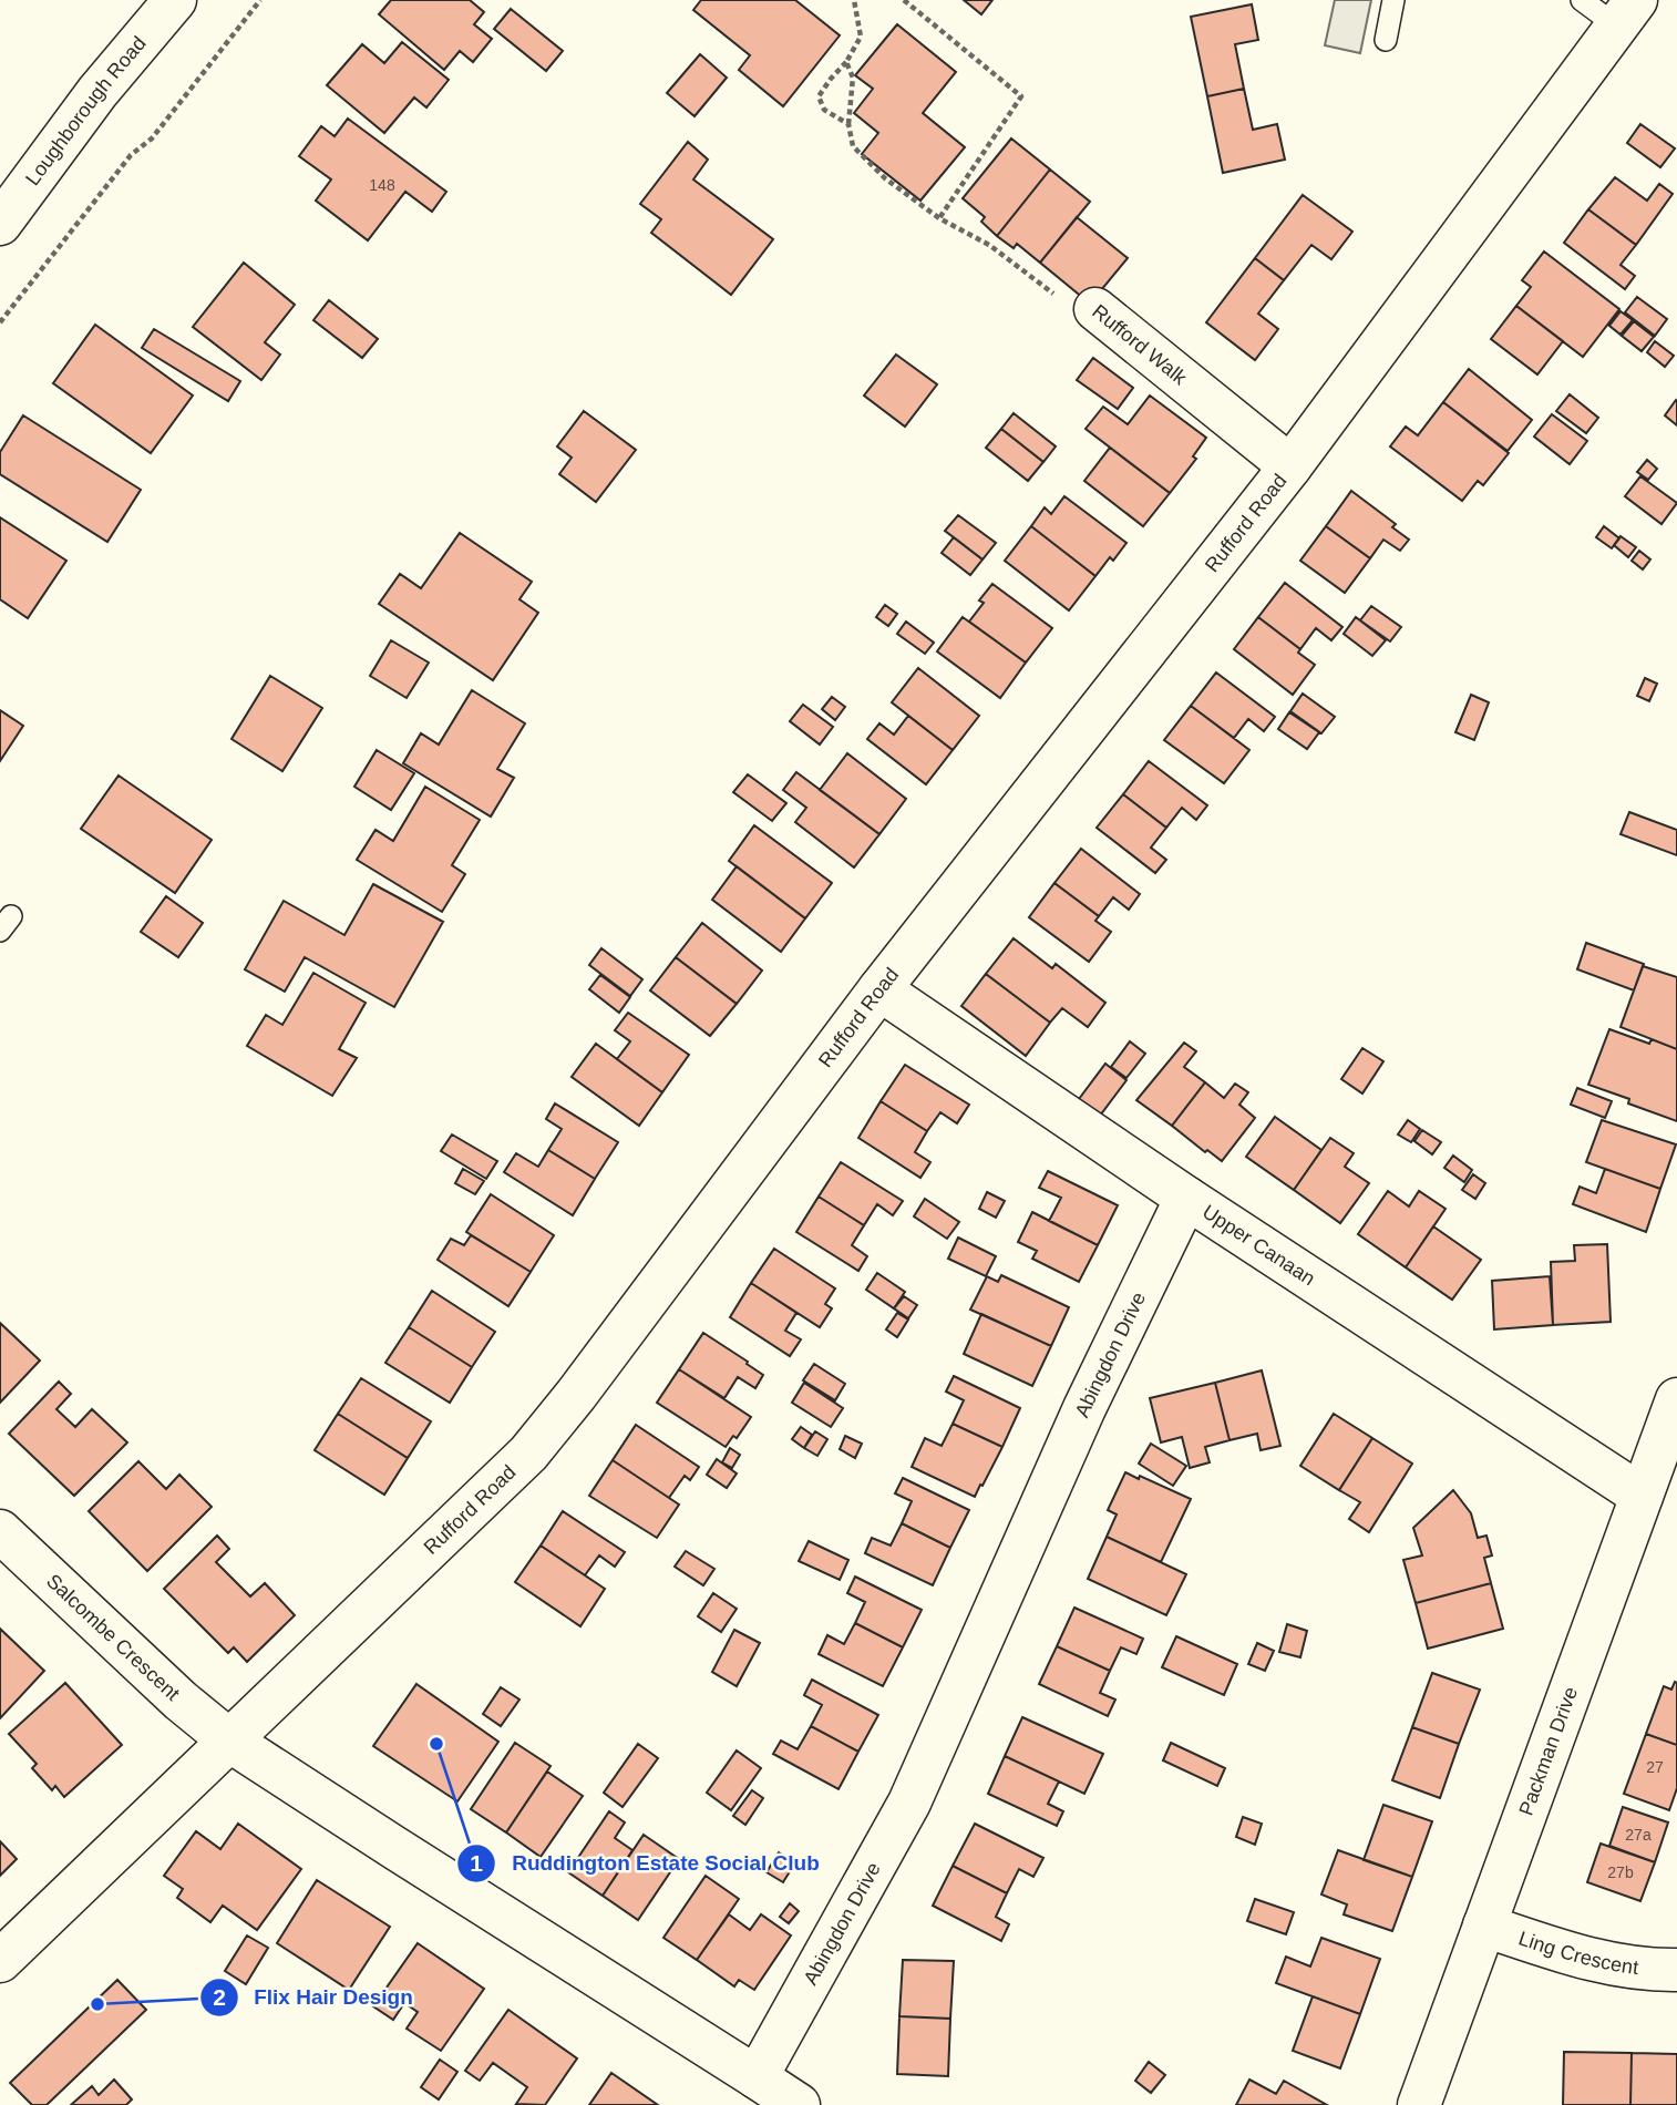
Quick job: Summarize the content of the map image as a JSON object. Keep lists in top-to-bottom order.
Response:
{
  "streets": {
    "street": [
      "Loughborough Road",
      "Rufford Walk",
      "Rufford Road",
      "Upper Canaan",
      "Abingdon Drive",
      "Salcombe Crescent",
      "Packman Drive",
      "Ling Crescent"
    ]
  },
  "crossings": [
    ["Rufford Walk", "Rufford Road"],
    ["Rufford Road", "Upper Canaan"],
    ["Rufford Road", "Salcombe Crescent"],
    ["Upper Canaan", "Abingdon Drive"],
    ["Upper Canaan", "Packman Drive"],
    ["Packman Drive", "Ling Crescent"]
  ],
  "places": ["Ruddington Estate Social Club", "Flix Hair Design"],
  "house_numbers": [
    "148",
    "27",
    "27a",
    "27b"
  ]
}
